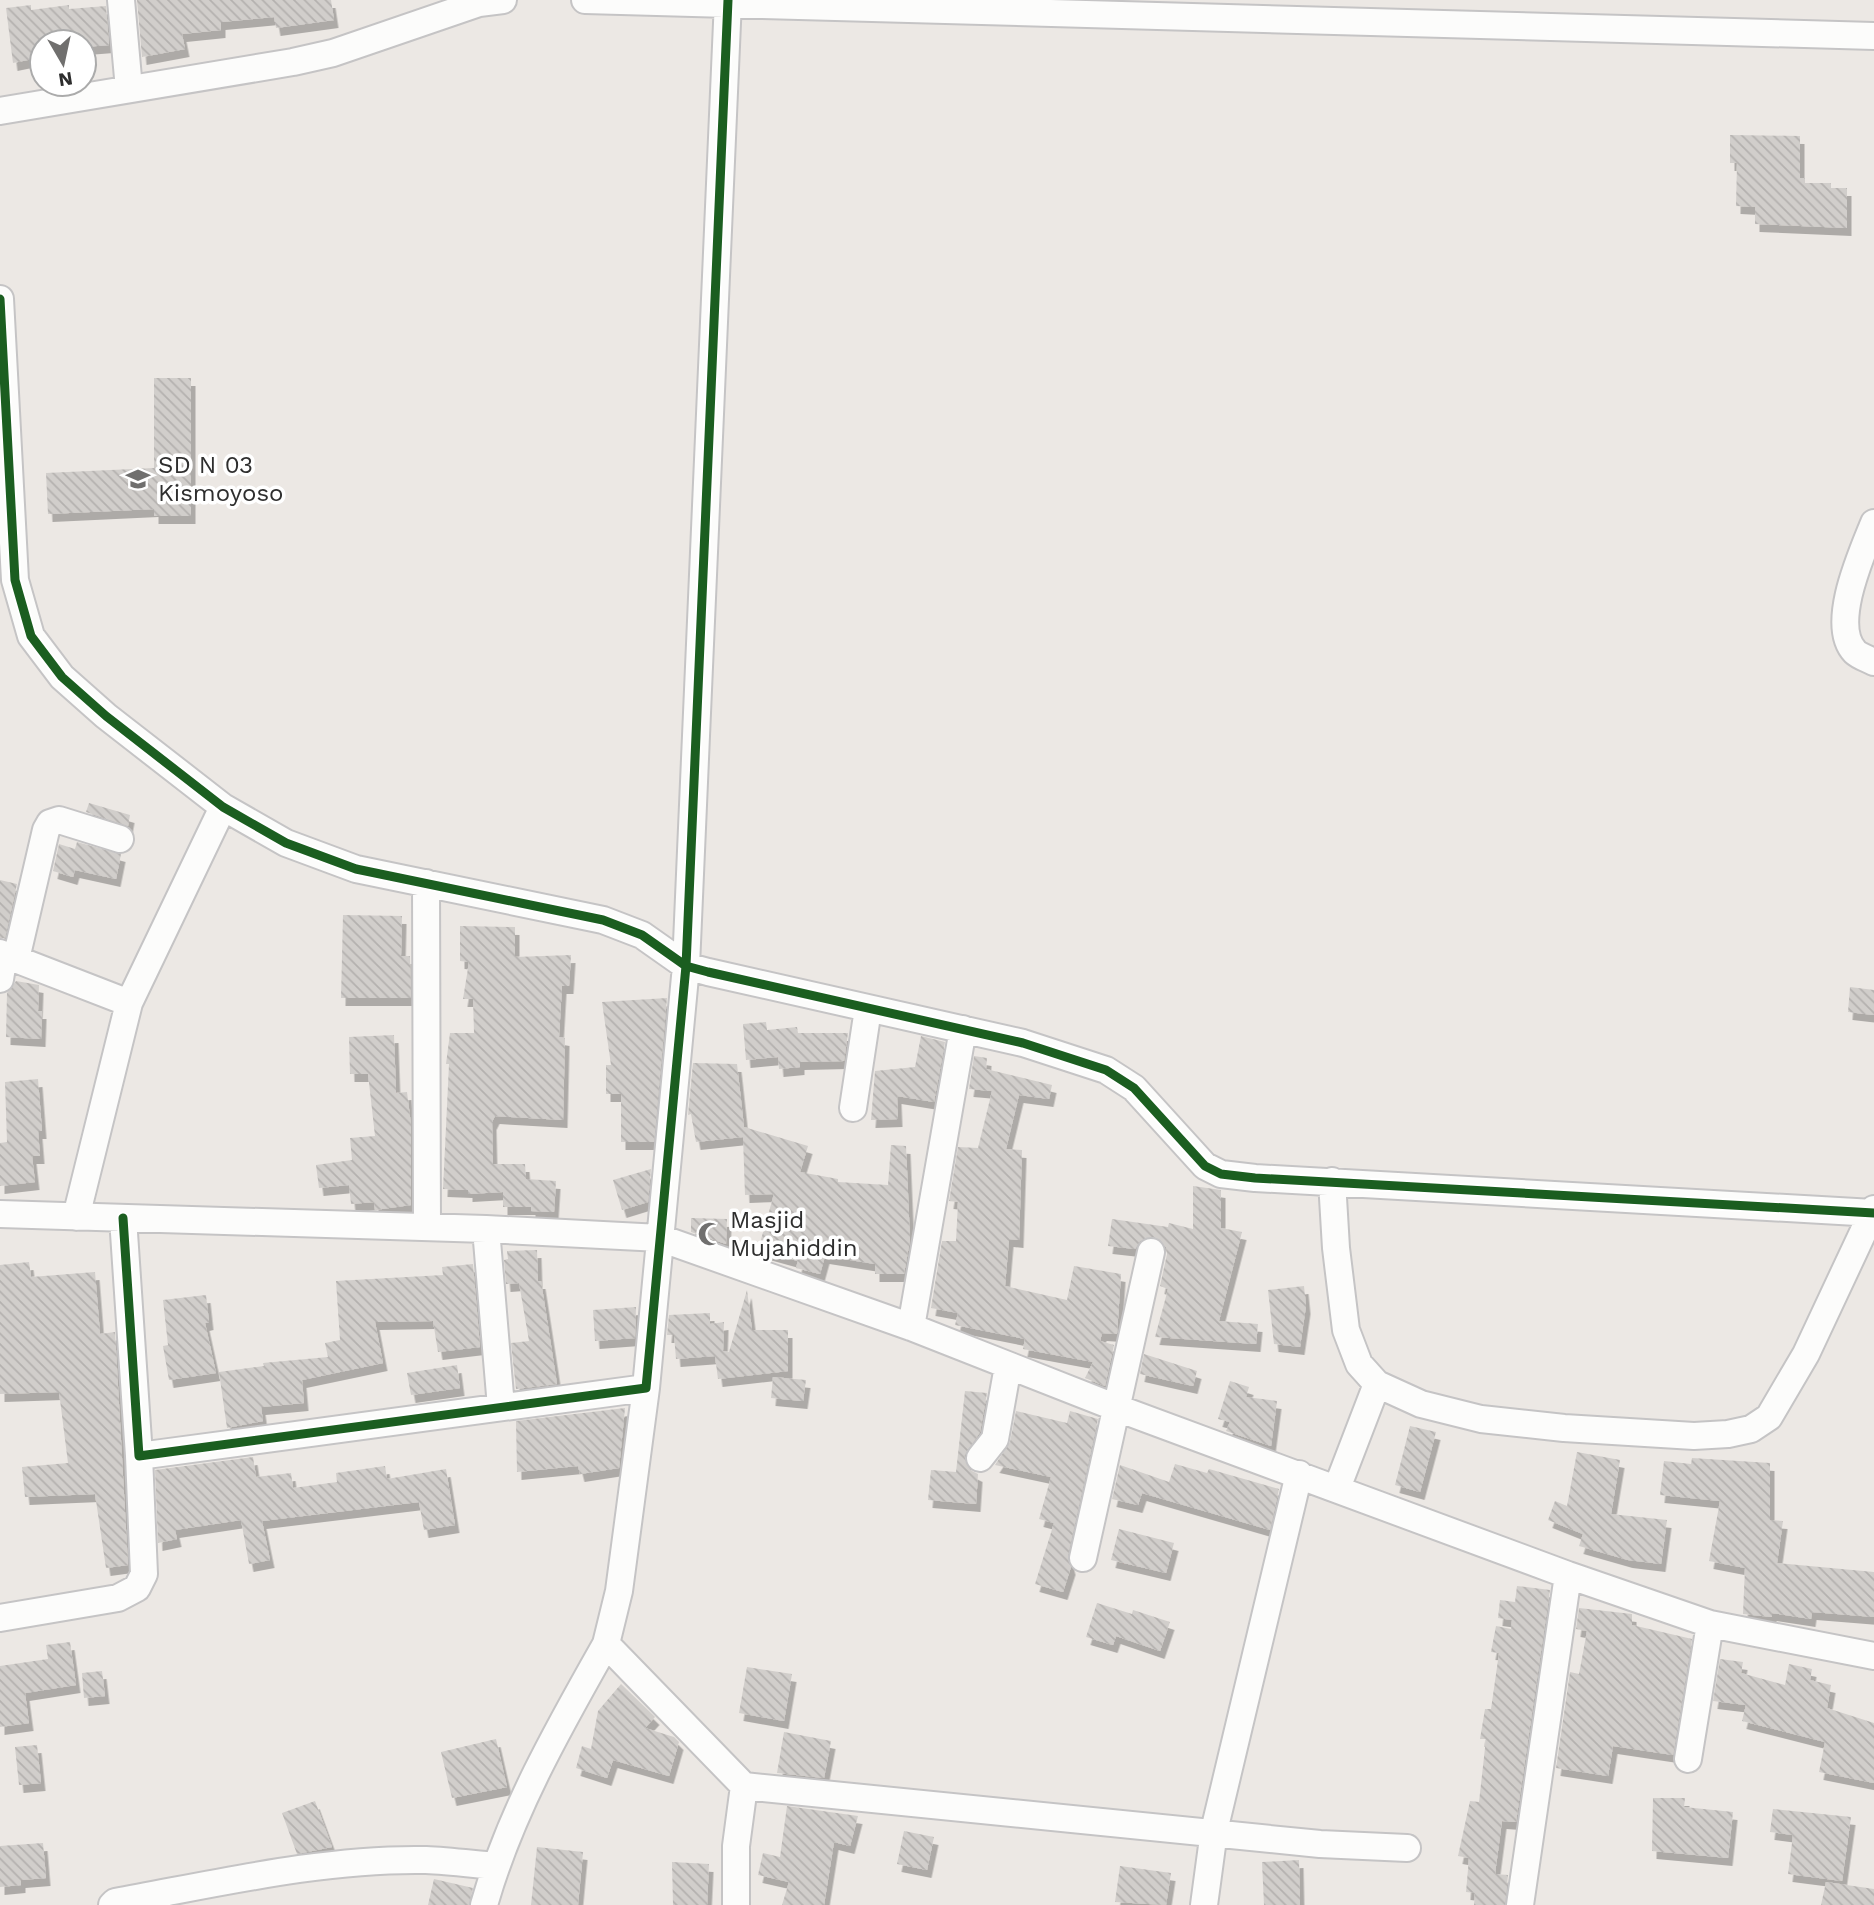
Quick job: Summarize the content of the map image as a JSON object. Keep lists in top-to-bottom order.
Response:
{
  "places": {
    "school or university": ["SD N 03 Kismoyoso"],
    "mosque": ["Masjid Mujahiddin"]
  },
  "north": "bottom"
}
